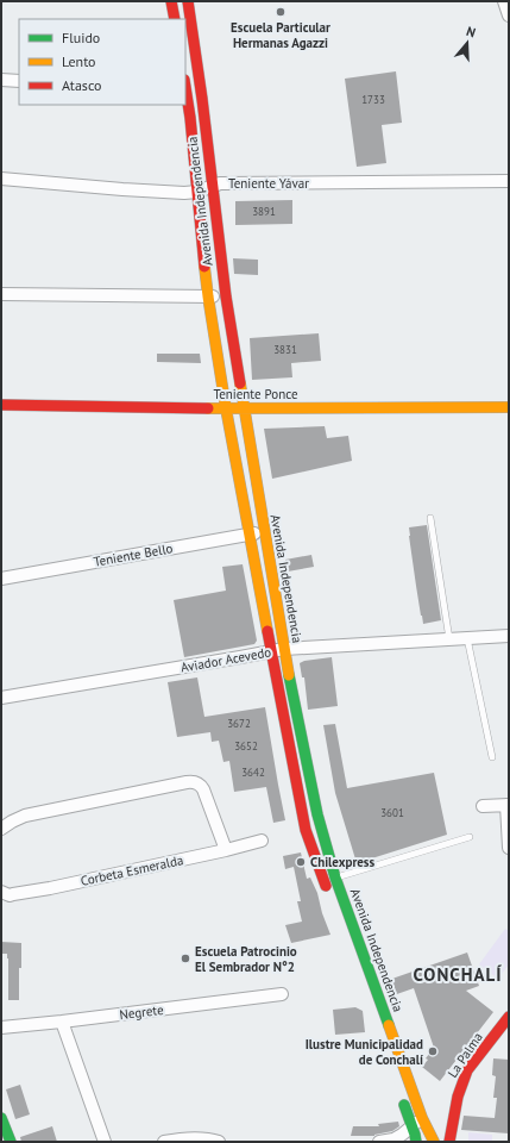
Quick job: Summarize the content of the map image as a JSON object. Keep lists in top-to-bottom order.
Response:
{
  "streets": {
    "main road": ["Avenida Independencia", "Teniente Ponce", "La Palma"],
    "street": [
      "Teniente Yávar",
      "Teniente Bello",
      "Aviador Acevedo",
      "Corbeta Esmeralda",
      "Negrete"
    ]
  },
  "crossings": [
    ["Teniente Yávar", "Avenida Independencia"],
    ["Avenida Independencia", "Teniente Ponce"],
    ["Avenida Independencia", "Teniente Bello"],
    ["Avenida Independencia", "Aviador Acevedo"]
  ],
  "districts": ["CONCHALÍ"],
  "places": [
    "Escuela Particular Hermanas Agazzi",
    "Chilexpress",
    "Escuela Patrocinio El Sembrador N°2",
    "Ilustre Municipalidad de Conchalí"
  ],
  "house_numbers": [
    "1733",
    "3891",
    "3831",
    "3672",
    "3652",
    "3642",
    "3601"
  ],
  "legend": ["Fluido", "Lento", "Atasco"],
  "north": "top"
}
